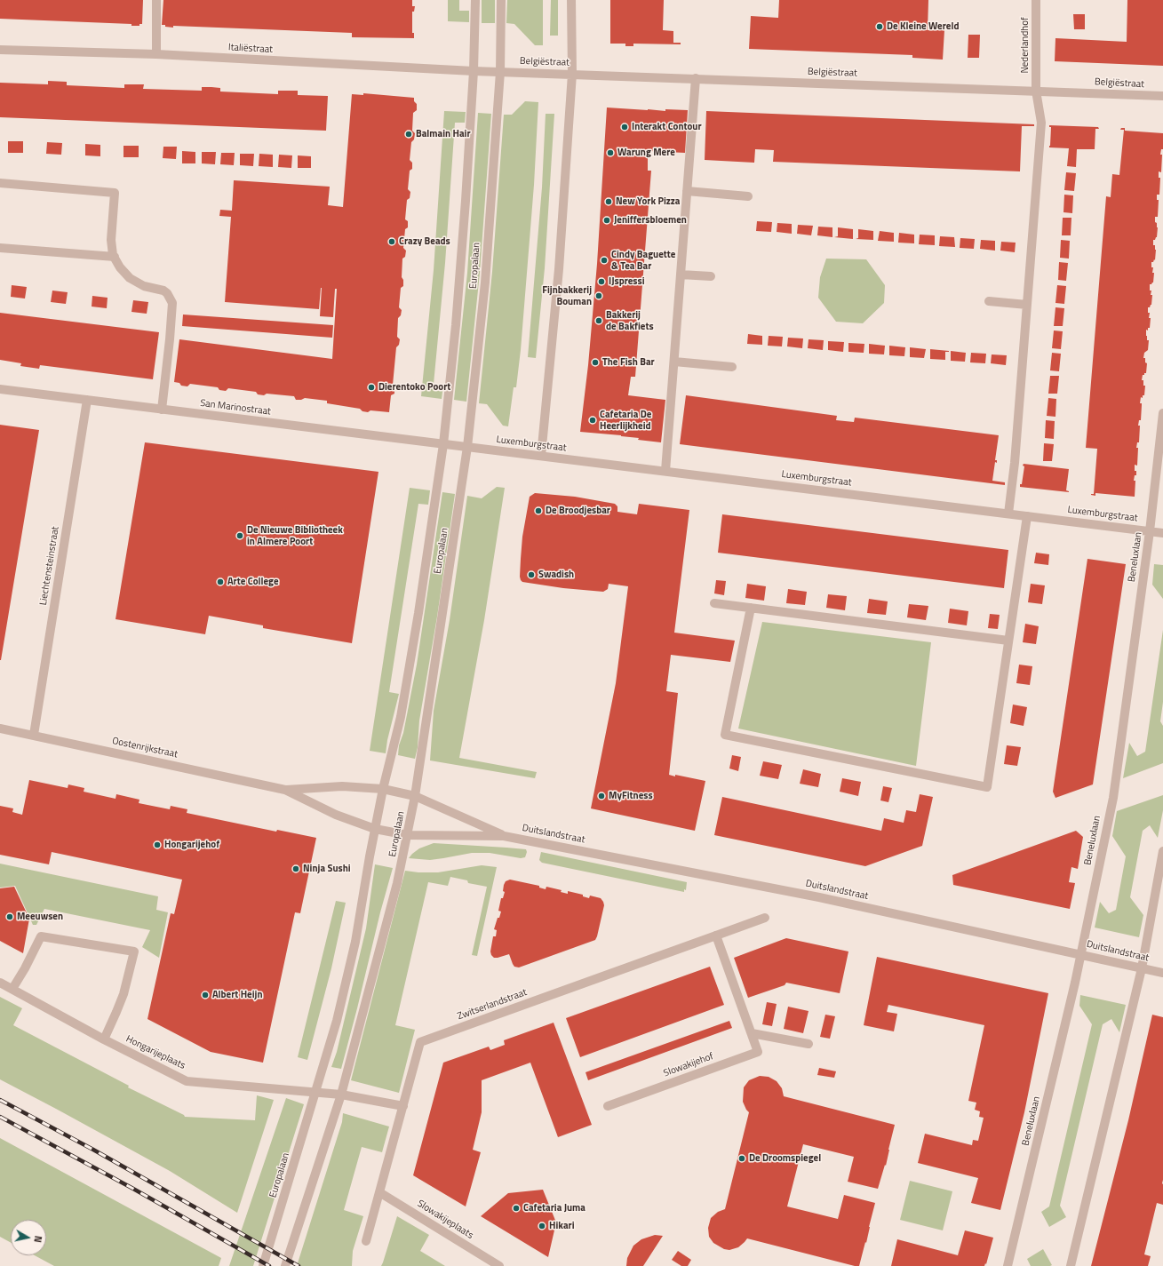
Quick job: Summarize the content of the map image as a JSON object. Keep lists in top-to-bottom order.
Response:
{
  "streets": {
    "street": [
      "Nederlandhof",
      "Italiëstraat",
      "Belgiëstraat",
      "Europalaan",
      "San Marinostraat",
      "Luxemburgstraat",
      "Beneluxlaan",
      "Liechtensteinstraat",
      "Oostenrijkstraat",
      "Duitslandstraat",
      "Zwitserlandstraat",
      "Hongarijeplaats",
      "Slowakijehof",
      "Slowakijeplaats"
    ]
  },
  "crossings": [
    ["Nederlandhof", "Belgiëstraat"],
    ["Nederlandhof", "Luxemburgstraat"],
    ["Italiëstraat", "Belgiëstraat"],
    ["Italiëstraat", "Europalaan"],
    ["Belgiëstraat", "Europalaan"],
    ["Europalaan", "San Marinostraat"],
    ["Europalaan", "Luxemburgstraat"],
    ["Europalaan", "Oostenrijkstraat"],
    ["Europalaan", "Duitslandstraat"],
    ["Europalaan", "Hongarijeplaats"],
    ["San Marinostraat", "Luxemburgstraat"],
    ["San Marinostraat", "Liechtensteinstraat"],
    ["Luxemburgstraat", "Beneluxlaan"],
    ["Beneluxlaan", "Duitslandstraat"],
    ["Liechtensteinstraat", "Oostenrijkstraat"],
    ["Oostenrijkstraat", "Duitslandstraat"],
    ["Zwitserlandstraat", "Slowakijehof"],
    ["Zwitserlandstraat", "Slowakijeplaats"]
  ],
  "places": [
    "De Kleine Wereld",
    "Interakt Contour",
    "Balmain Hair",
    "Warung Mere",
    "New York Pizza",
    "Jeniffersbloemen",
    "Crazy Beads",
    "Cindy Baguette & Tea Bar",
    "IJspressi",
    "Fijnbakkerij Bouman",
    "Bakkerij de Bakfiets",
    "The Fish Bar",
    "Dierentoko Poort",
    "Cafetaria De Heerlijkheid",
    "De Broodjesbar",
    "De Nieuwe Bibliotheek in Almere Poort",
    "Swadish",
    "Arte College",
    "MyFitness",
    "Hongarijehof",
    "Ninja Sushi",
    "Meeuwsen",
    "Albert Heijn",
    "De Droomspiegel",
    "Cafetaria Juma",
    "Hikari"
  ],
  "north": "right"
}
